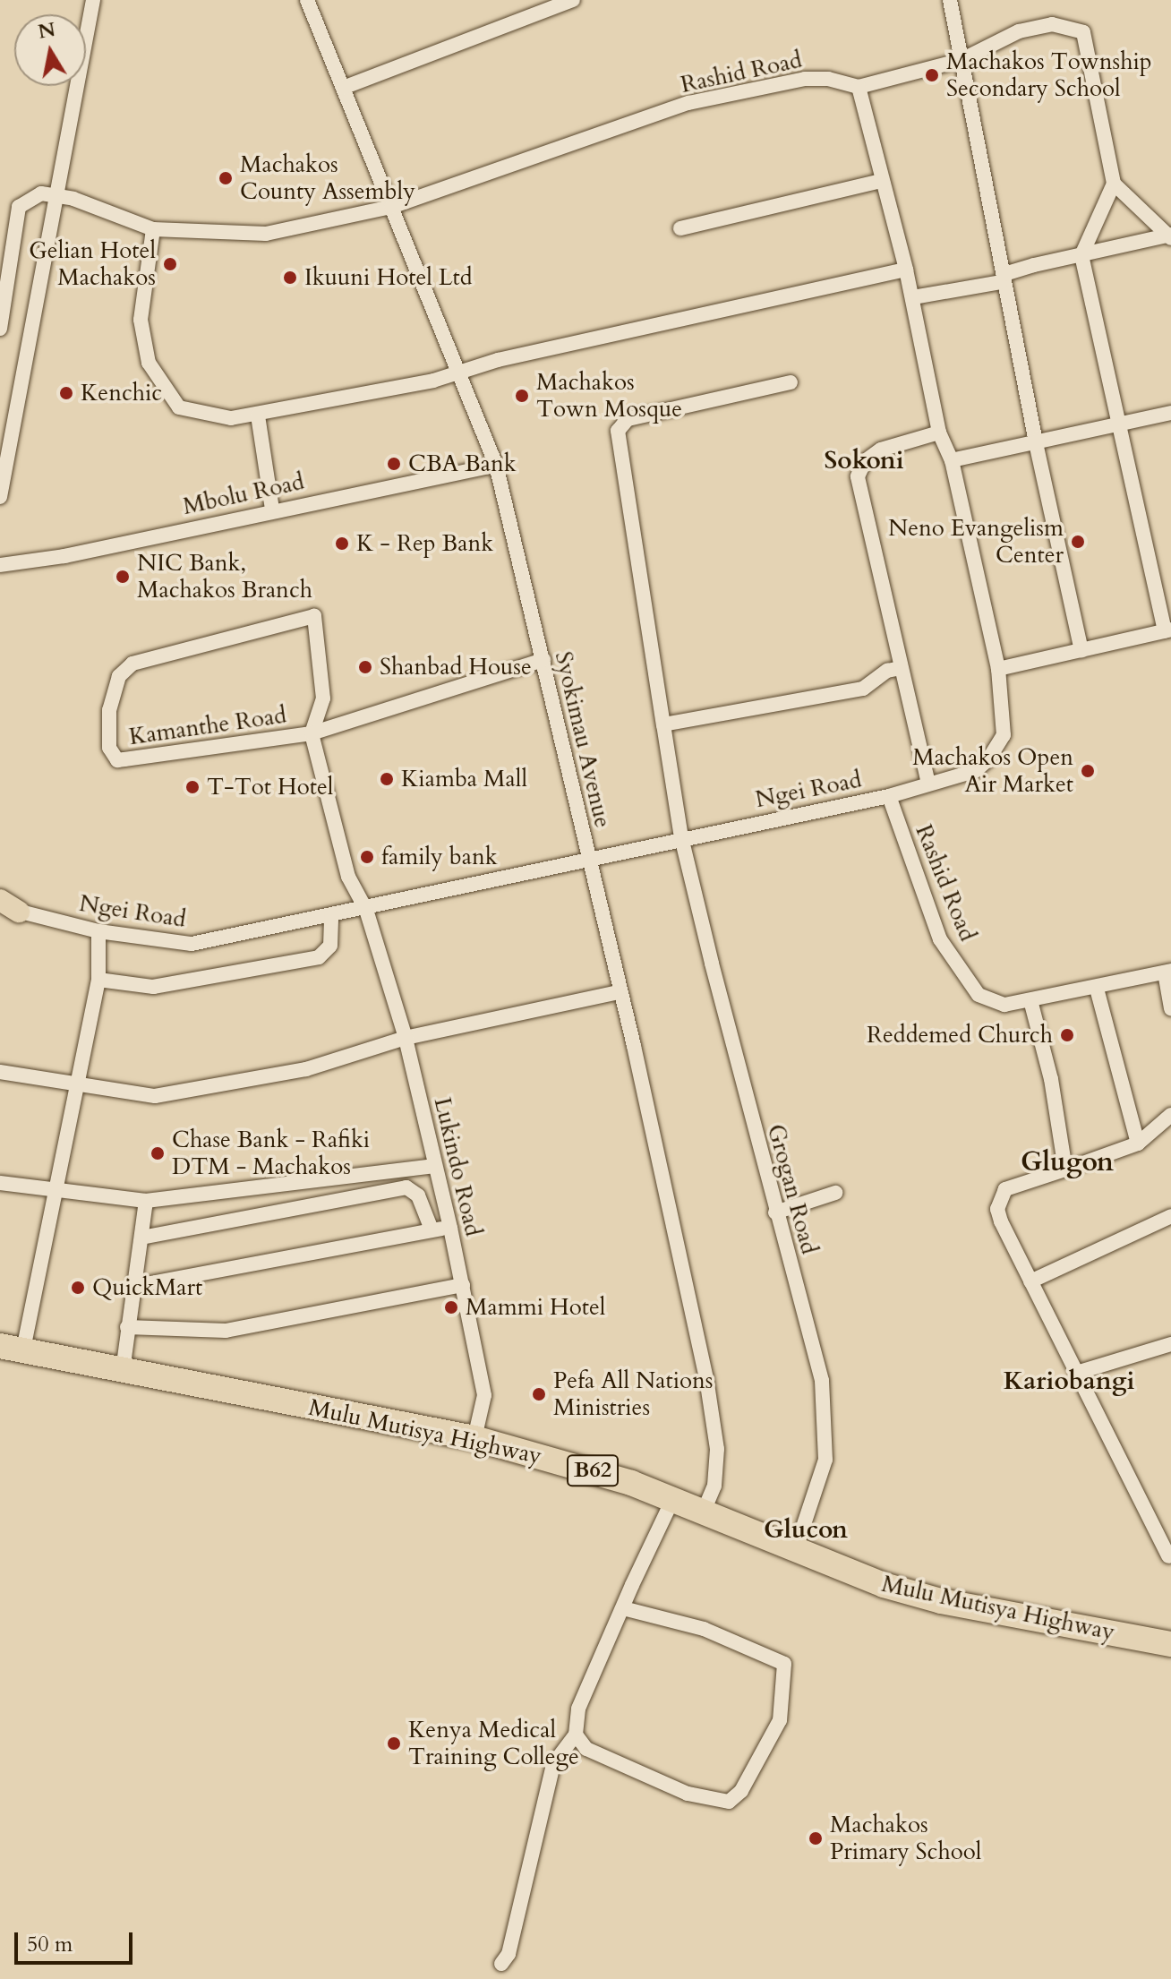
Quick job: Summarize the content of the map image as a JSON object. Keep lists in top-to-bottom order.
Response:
{
  "streets": {
    "highway": ["Mulu Mutisya Highway", "B62"],
    "street": [
      "Rashid Road",
      "Mbolu Road",
      "Kamanthe Road",
      "Syokimau Avenue",
      "Ngei Road",
      "Lukindo Road",
      "Grogan Road"
    ]
  },
  "crossings": [
    ["Rashid Road", "Syokimau Avenue"],
    ["Rashid Road", "Ngei Road"],
    ["Mbolu Road", "Syokimau Avenue"],
    ["Kamanthe Road", "Syokimau Avenue"],
    ["Syokimau Avenue", "Ngei Road"],
    ["Syokimau Avenue", "Mulu Mutisya Highway"],
    ["Ngei Road", "Lukindo Road"],
    ["Ngei Road", "Grogan Road"],
    ["Lukindo Road", "Mulu Mutisya Highway"],
    ["Grogan Road", "Mulu Mutisya Highway"]
  ],
  "districts": [
    "Sokoni",
    "Glugon",
    "Kariobangi",
    "Glucon"
  ],
  "places": [
    "Machakos Township Secondary School",
    "Machakos County Assembly",
    "Gelian Hotel Machakos",
    "Ikuuni Hotel Ltd",
    "Kenchic",
    "Machakos Town Mosque",
    "CBA Bank",
    "Neno Evangelism Center",
    "K - Rep Bank",
    "NIC Bank, Machakos Branch",
    "Shanbad House",
    "Machakos Open Air Market",
    "Kiamba Mall",
    "T-Tot Hotel",
    "family bank",
    "Reddemed Church",
    "Chase Bank - Rafiki DTM - Machakos",
    "QuickMart",
    "Mammi Hotel",
    "Pefa All Nations Ministries",
    "Kenya Medical Training College",
    "Machakos Primary School"
  ],
  "scale_bar": "50 m",
  "north": "top"
}
